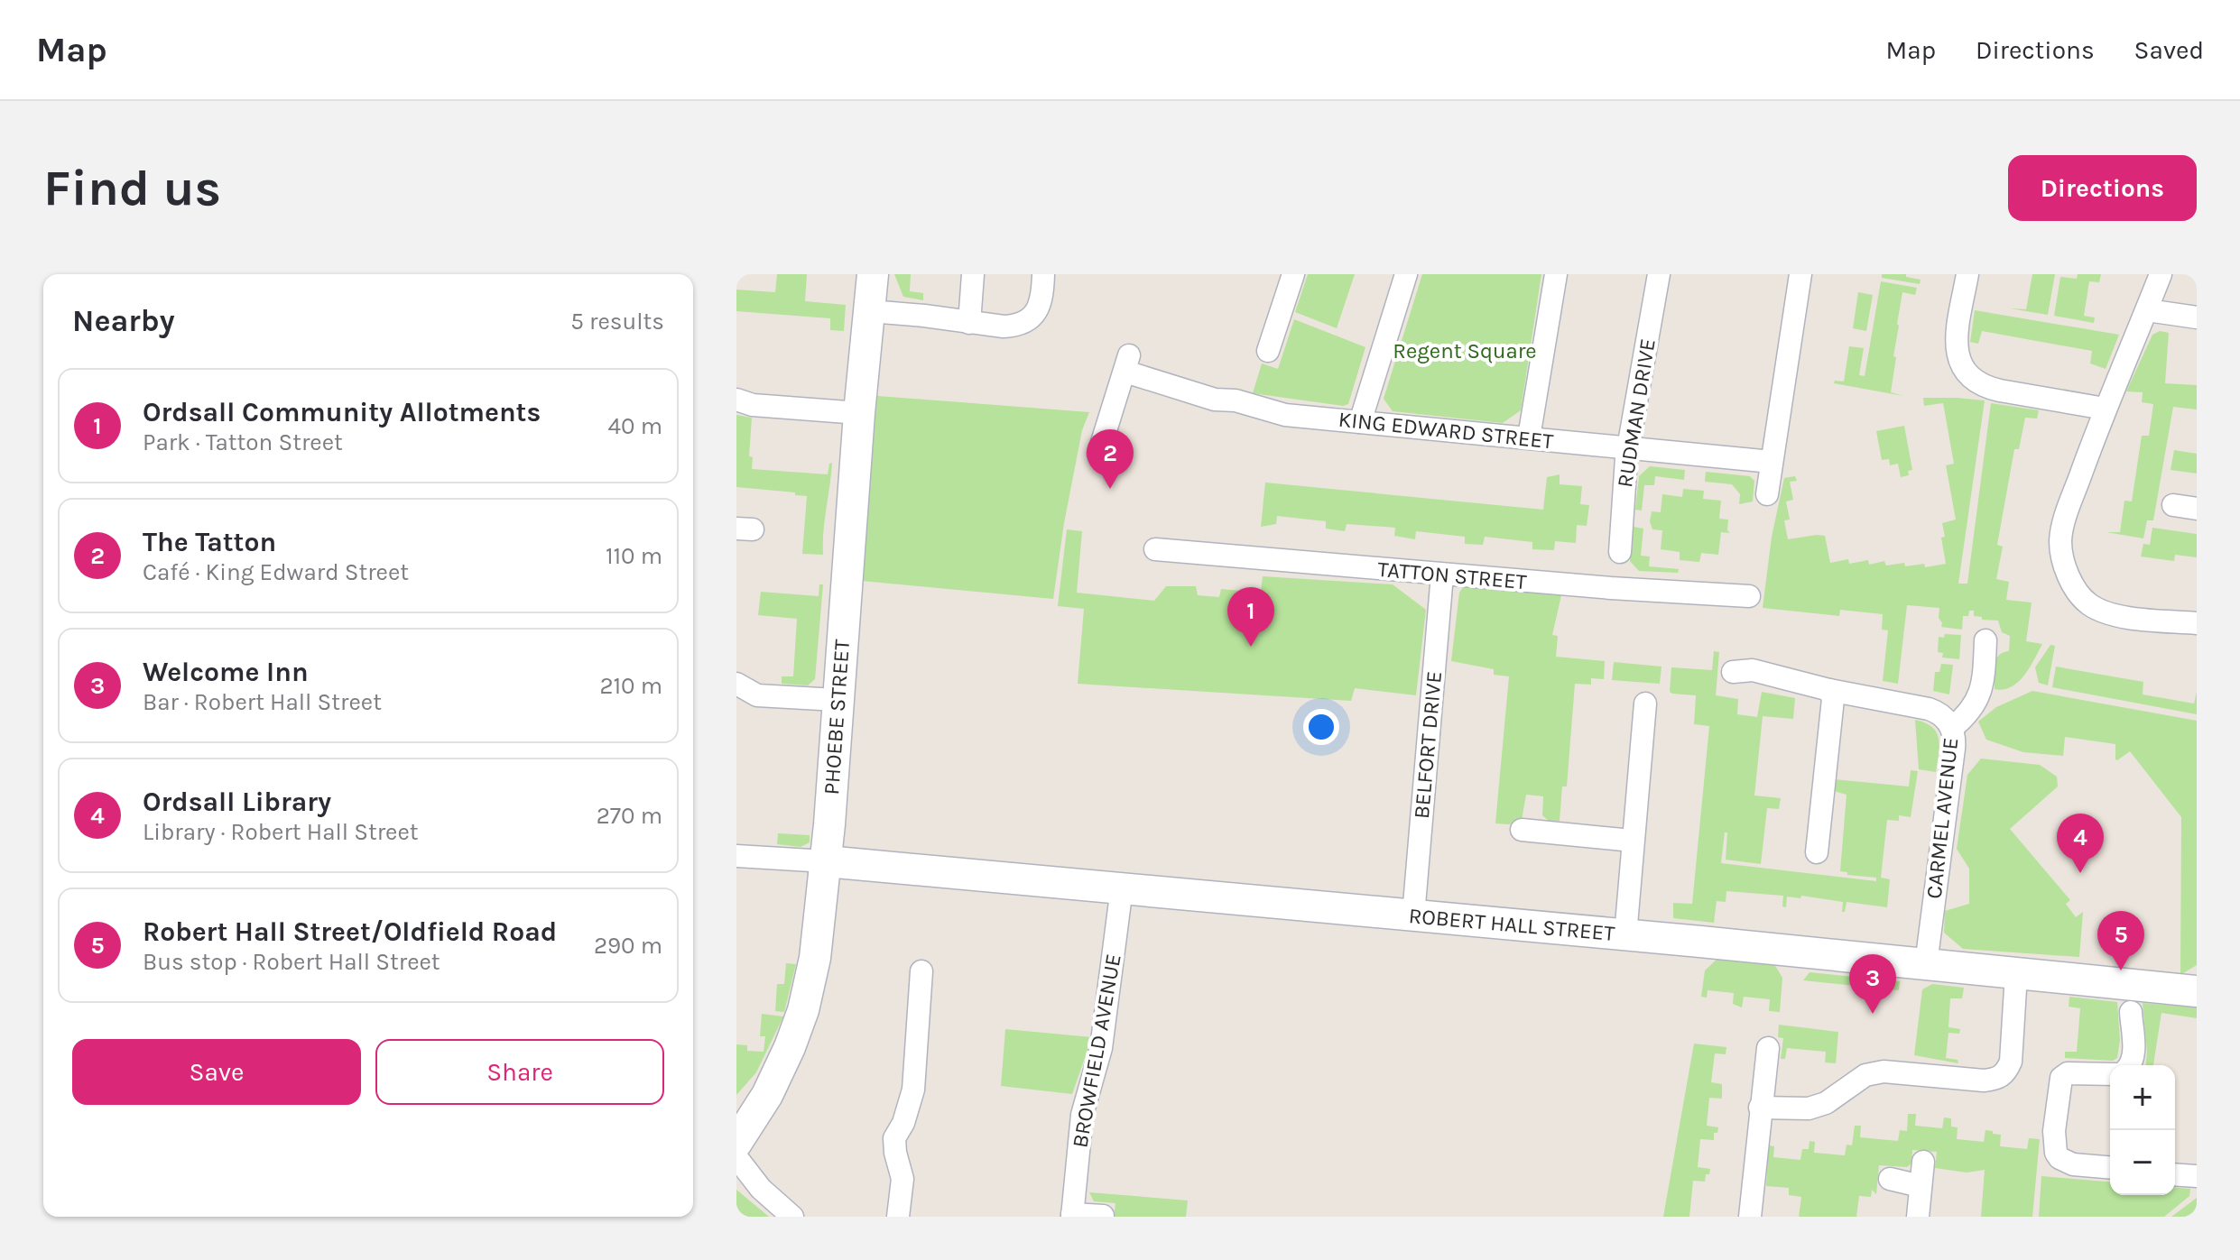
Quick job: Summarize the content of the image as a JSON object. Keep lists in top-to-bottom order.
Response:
{
  "streets": {
    "street": [
      "RUDMAN DRIVE",
      "KING EDWARD STREET",
      "TATTON STREET",
      "PHOEBE STREET",
      "BELFORT DRIVE",
      "CARMEL AVENUE",
      "ROBERT HALL STREET",
      "BROWFIELD AVENUE"
    ]
  },
  "crossings": [
    ["RUDMAN DRIVE", "KING EDWARD STREET"],
    ["TATTON STREET", "BELFORT DRIVE"],
    ["PHOEBE STREET", "ROBERT HALL STREET"],
    ["BELFORT DRIVE", "ROBERT HALL STREET"],
    ["CARMEL AVENUE", "ROBERT HALL STREET"],
    ["ROBERT HALL STREET", "BROWFIELD AVENUE"]
  ],
  "parks": ["Regent Square"],
  "page": {
    "header": "Map",
    "nav": ["Map", "Directions", "Saved"],
    "buttons": [
      "Directions",
      ["Save", "Share"]
    ],
    "title": "Find us",
    "heading": ["Nearby", "5 results"],
    "list": [
      {
        "mark": "1",
        "name": "Ordsall Community Allotments",
        "note": "Park · Tatton Street",
        "value": "40 m"
      },
      {
        "mark": "2",
        "name": "The Tatton",
        "note": "Café · King Edward Street",
        "value": "110 m"
      },
      {
        "mark": "3",
        "name": "Welcome Inn",
        "note": "Bar · Robert Hall Street",
        "value": "210 m"
      },
      {
        "mark": "4",
        "name": "Ordsall Library",
        "note": "Library · Robert Hall Street",
        "value": "270 m"
      },
      {
        "mark": "5",
        "name": "Robert Hall Street/Oldfield Road",
        "note": "Bus stop · Robert Hall Street",
        "value": "290 m"
      }
    ],
    "pins": [
      "2",
      "1",
      "4",
      "5",
      "3"
    ],
    "map_buttons": ["+", "−"]
  }
}
